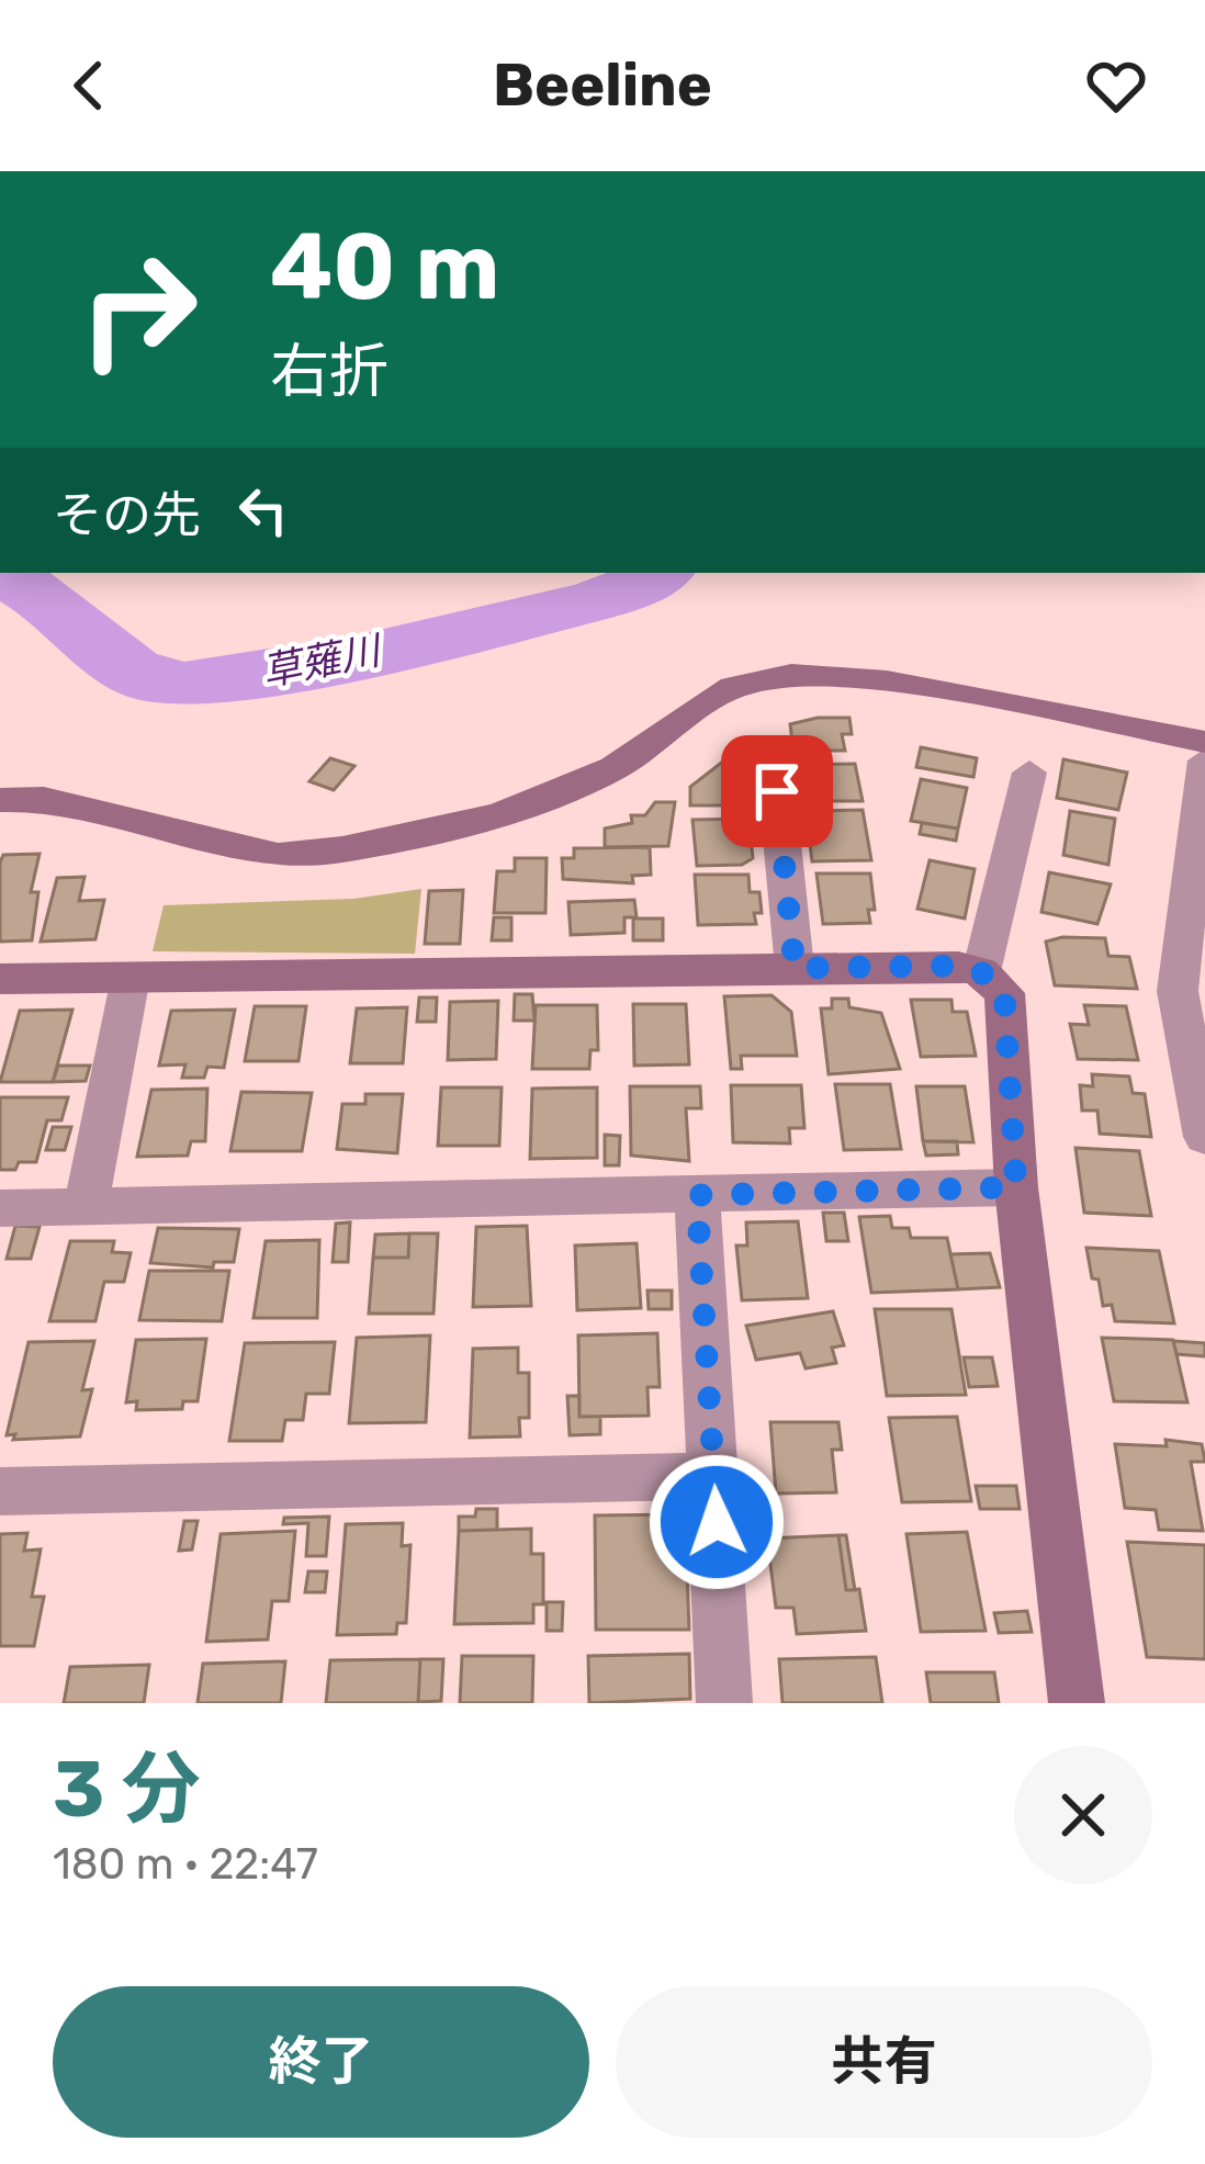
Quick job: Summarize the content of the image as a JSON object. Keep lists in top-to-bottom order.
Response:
{
  "water": ["草薙川"],
  "page": {
    "header": "Beeline",
    "turn": ["40 m", "右折"],
    "then": "その先",
    "heading": ["3 分", "180 m · 22:47"],
    "buttons": ["終了", "共有"]
  }
}
